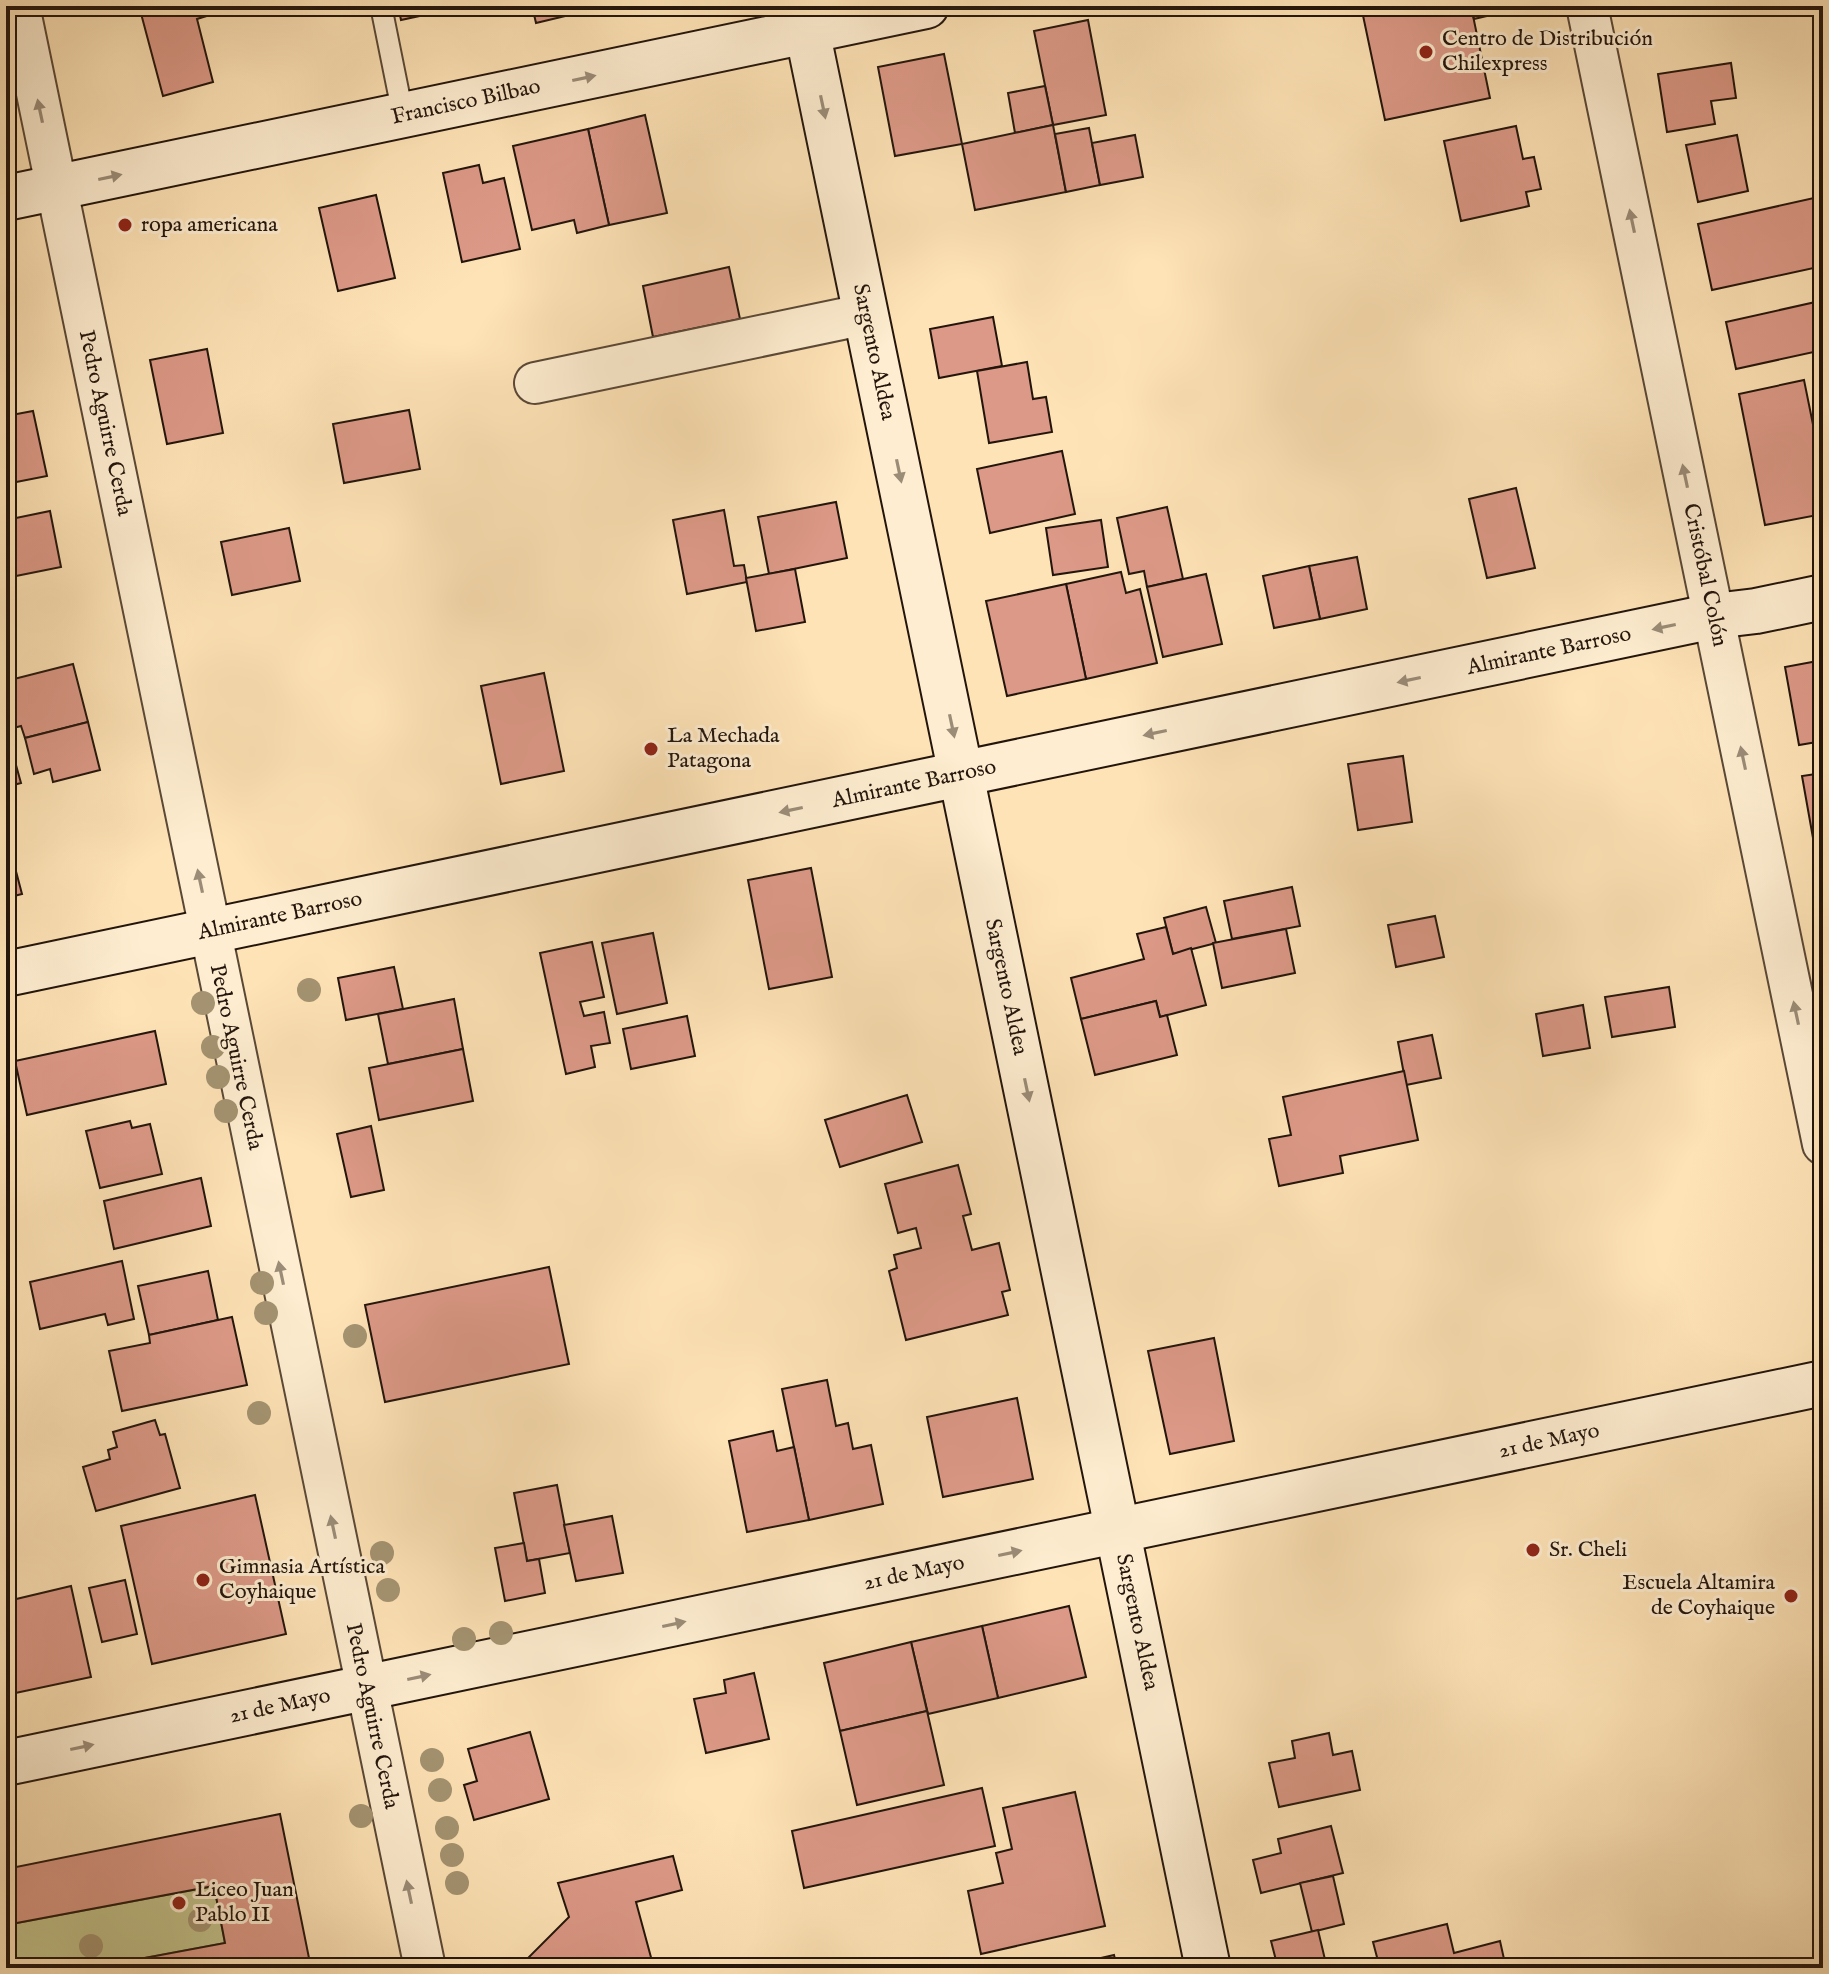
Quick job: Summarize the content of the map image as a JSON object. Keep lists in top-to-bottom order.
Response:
{
  "streets": {
    "street": [
      "Francisco Bilbao",
      "Sargento Aldea",
      "Pedro Aguirre Cerda",
      "Cristóbal Colón",
      "Almirante Barroso",
      "21 de Mayo"
    ]
  },
  "crossings": [
    ["Francisco Bilbao", "Sargento Aldea"],
    ["Francisco Bilbao", "Pedro Aguirre Cerda"],
    ["Sargento Aldea", "Almirante Barroso"],
    ["Sargento Aldea", "21 de Mayo"],
    ["Pedro Aguirre Cerda", "Almirante Barroso"],
    ["Pedro Aguirre Cerda", "21 de Mayo"],
    ["Cristóbal Colón", "Almirante Barroso"]
  ],
  "one_way": [
    "Sargento Aldea",
    "Pedro Aguirre Cerda",
    "Cristóbal Colón",
    "Almirante Barroso",
    "21 de Mayo"
  ],
  "places": [
    "Centro de Distribución Chilexpress",
    "ropa americana",
    "La Mechada Patagona",
    "Sr. Cheli",
    "Gimnasia Artística Coyhaique",
    "Escuela Altamira de Coyhaique",
    "Liceo Juan Pablo II"
  ]
}
